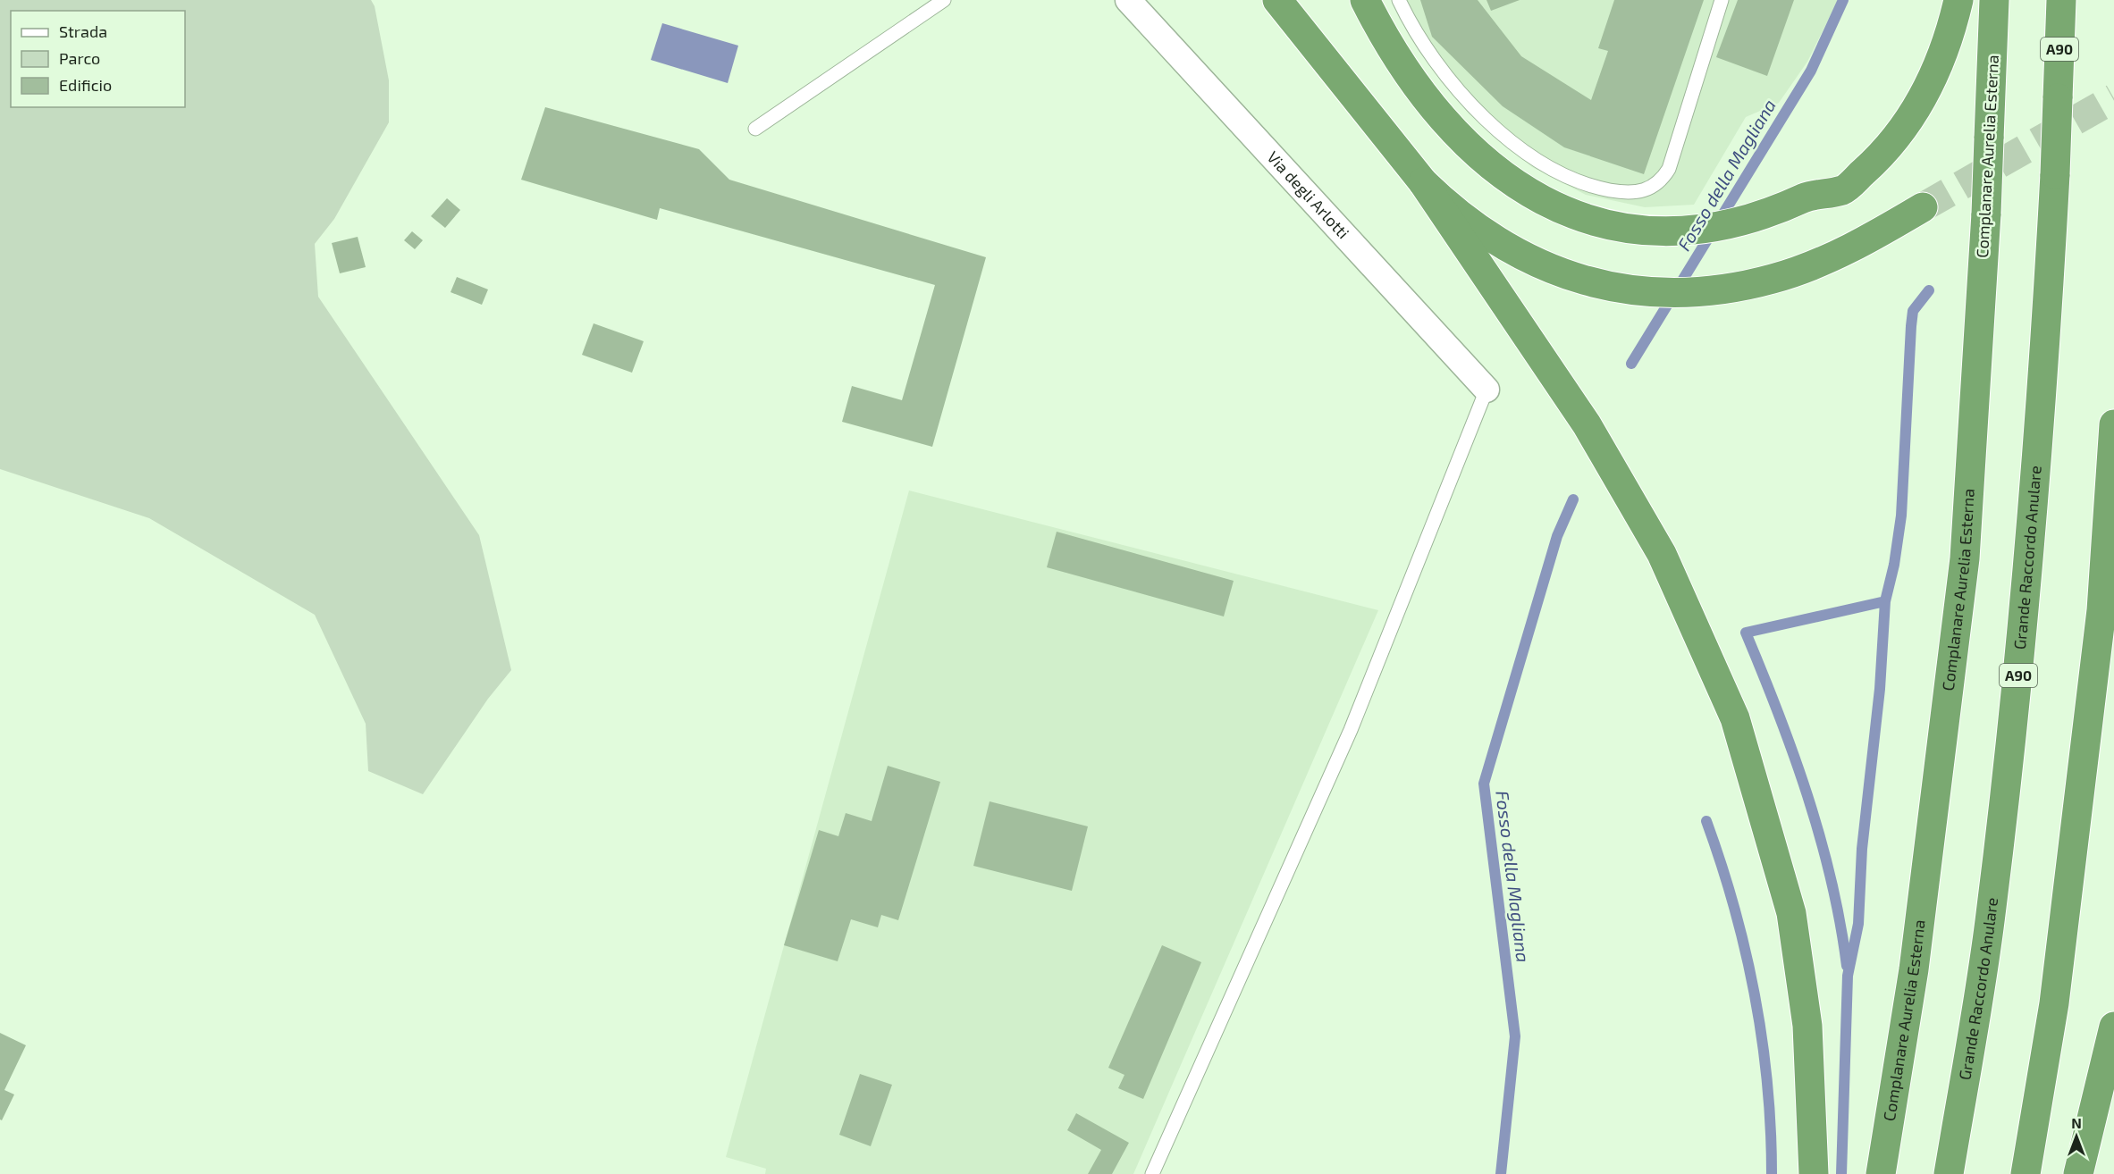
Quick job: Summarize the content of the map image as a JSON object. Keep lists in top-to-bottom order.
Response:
{
  "streets": {
    "highway": ["A90", "Complanare Aurelia Esterna", "Grande Raccordo Anulare"],
    "street": ["Via degli Arlotti"]
  },
  "water": ["Fosso della Magliana"],
  "legend": ["Strada", "Parco", "Edificio"],
  "north": "top"
}
